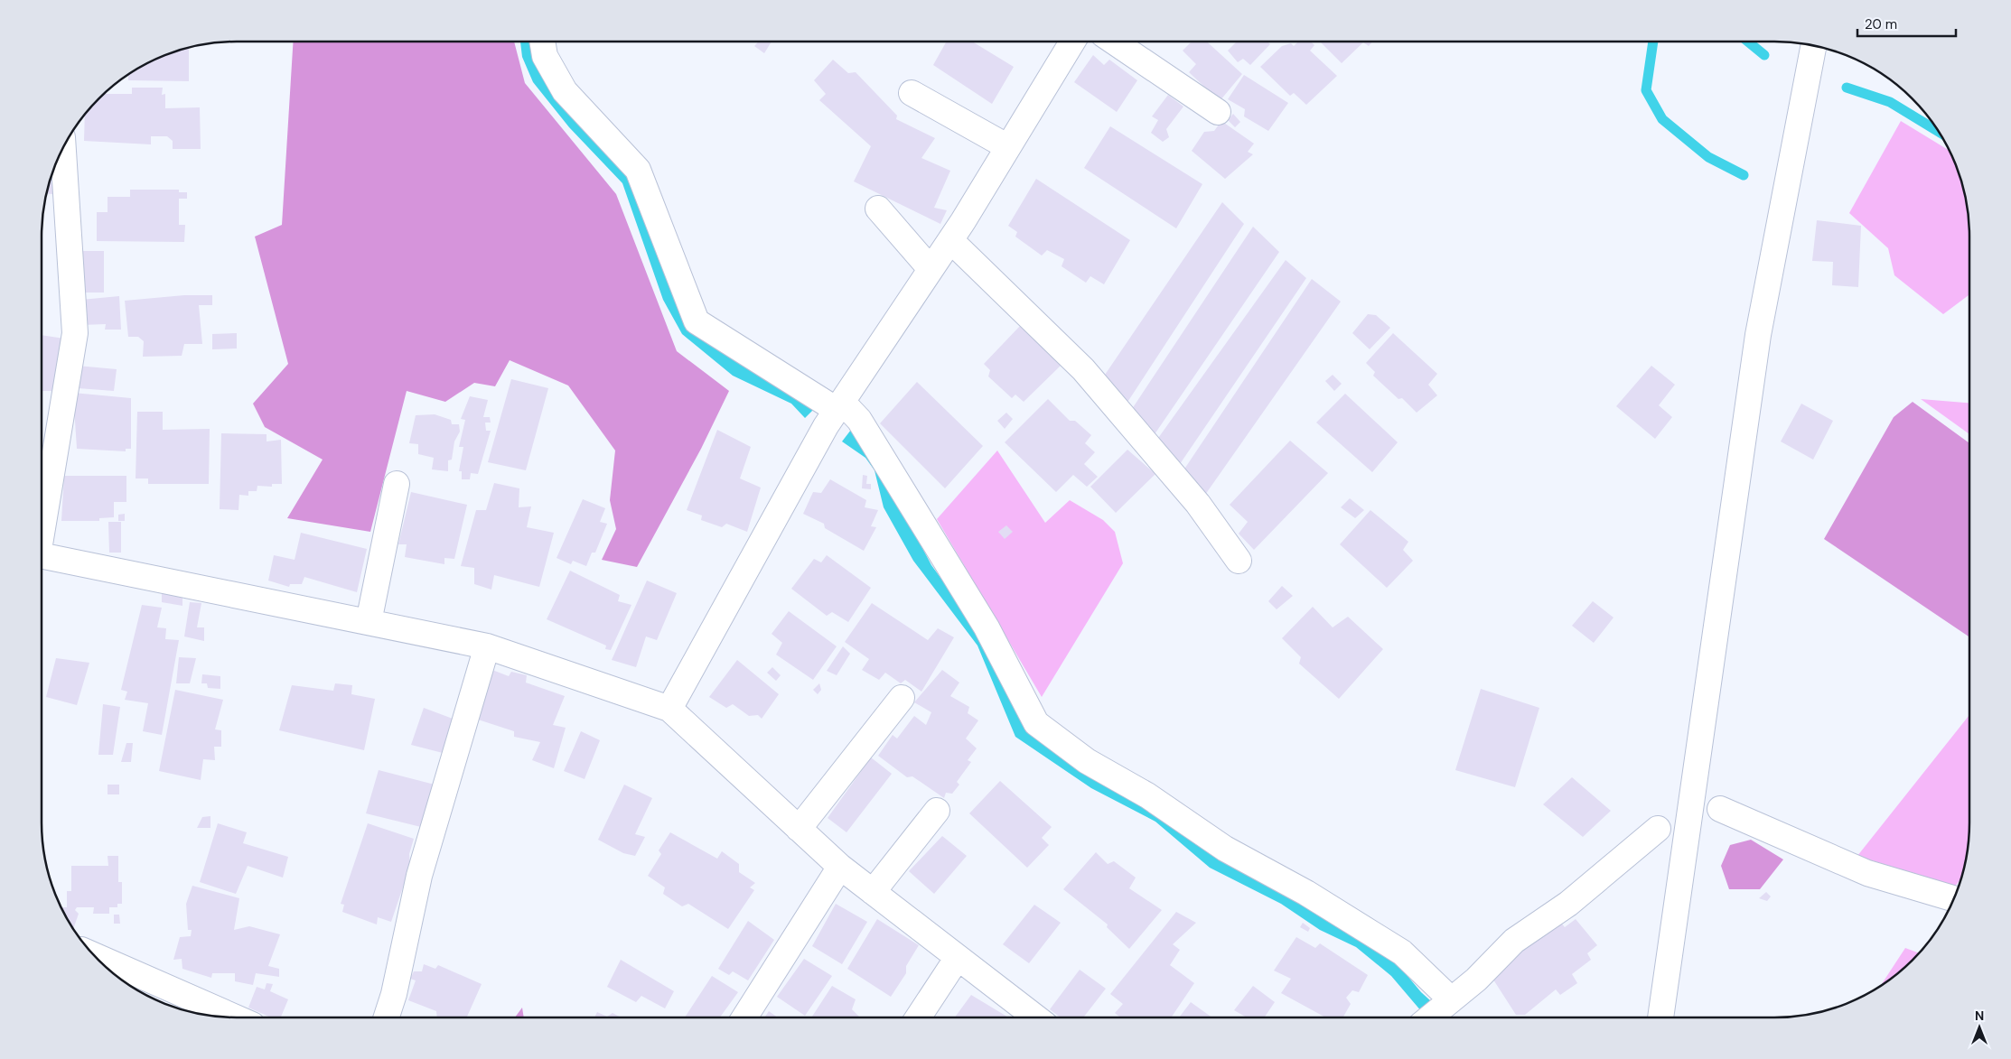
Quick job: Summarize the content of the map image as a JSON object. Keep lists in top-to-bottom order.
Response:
{
  "scale_bar": "20 m",
  "north": "top"
}
